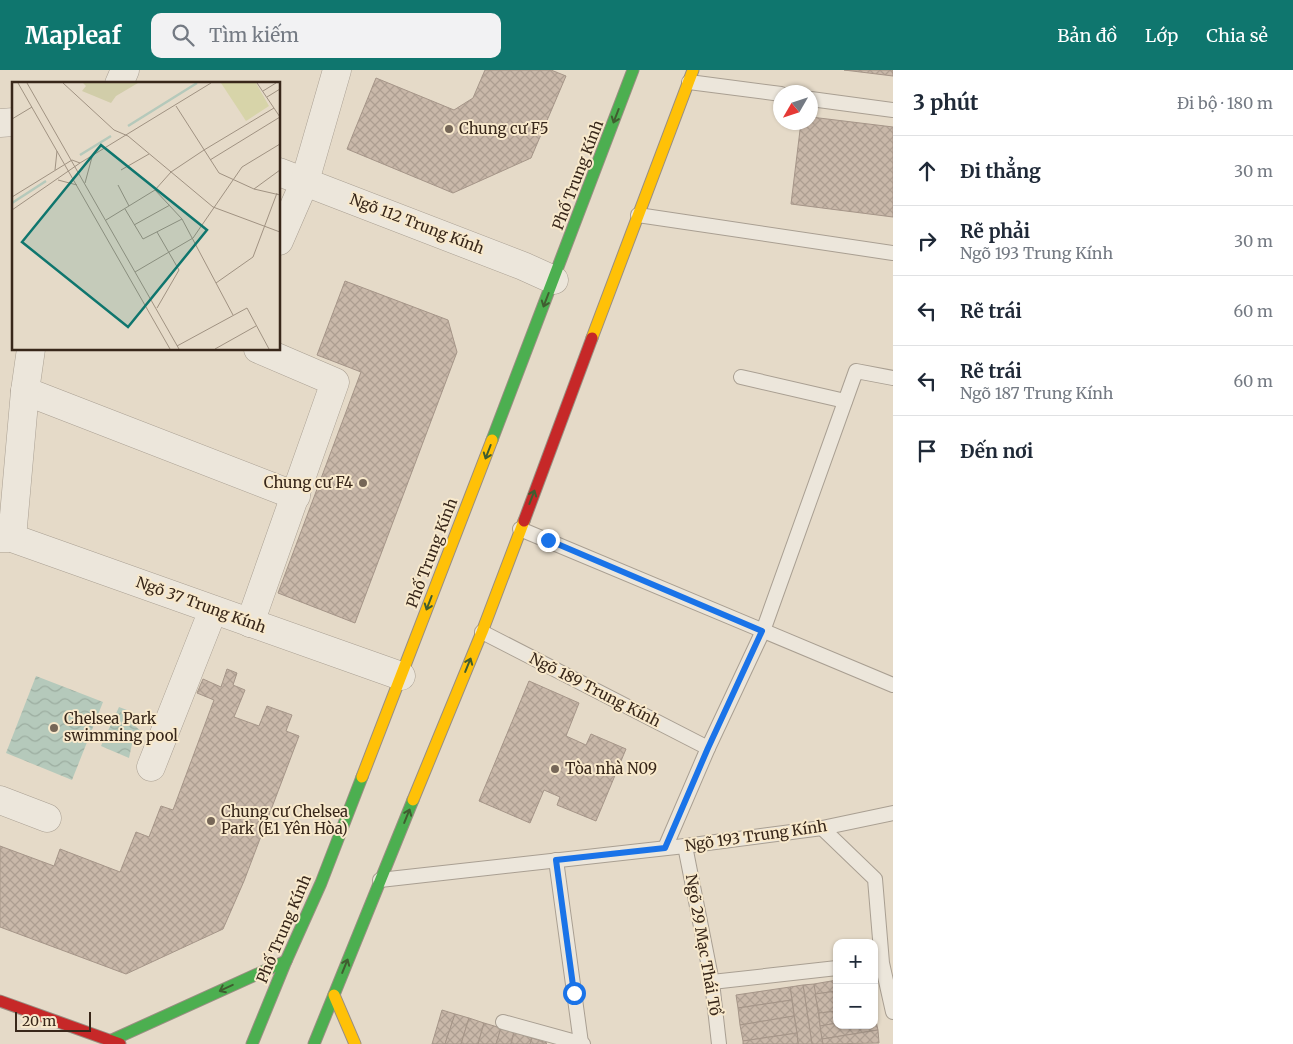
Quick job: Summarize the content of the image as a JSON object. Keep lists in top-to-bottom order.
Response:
{
  "streets": {
    "main road": ["Phố Trung Kính"],
    "street": ["Ngõ 112 Trung Kính", "Ngõ 37 Trung Kính"],
    "lane": ["Ngõ 189 Trung Kính", "Ngõ 193 Trung Kính", "Ngõ 29 Mạc Thái Tổ"]
  },
  "crossings": [
    ["Phố Trung Kính", "Ngõ 112 Trung Kính"],
    ["Phố Trung Kính", "Ngõ 37 Trung Kính"],
    ["Ngõ 193 Trung Kính", "Ngõ 29 Mạc Thái Tổ"]
  ],
  "places": [
    "Chung cư F5",
    "Chung cư F4",
    "Chelsea Park swimming pool",
    "Tòa nhà N09",
    "Chung cư Chelsea Park (E1 Yên Hòa)"
  ],
  "scale_bar": "20 m",
  "north": "bottom left",
  "page": {
    "header": "Mapleaf",
    "search": "Tìm kiếm",
    "nav": ["Bản đồ", "Lớp", "Chia sẻ"],
    "heading": ["3 phút", "Đi bộ · 180 m"],
    "list": [
      ["Đi thẳng", "30 m"],
      ["Rẽ phải", "Ngõ 193 Trung Kính", "30 m"],
      ["Rẽ trái", "60 m"],
      ["Rẽ trái", "Ngõ 187 Trung Kính", "60 m"],
      "Đến nơi"
    ],
    "map_buttons": ["+", "−"],
    "scale": "20 m"
  }
}
